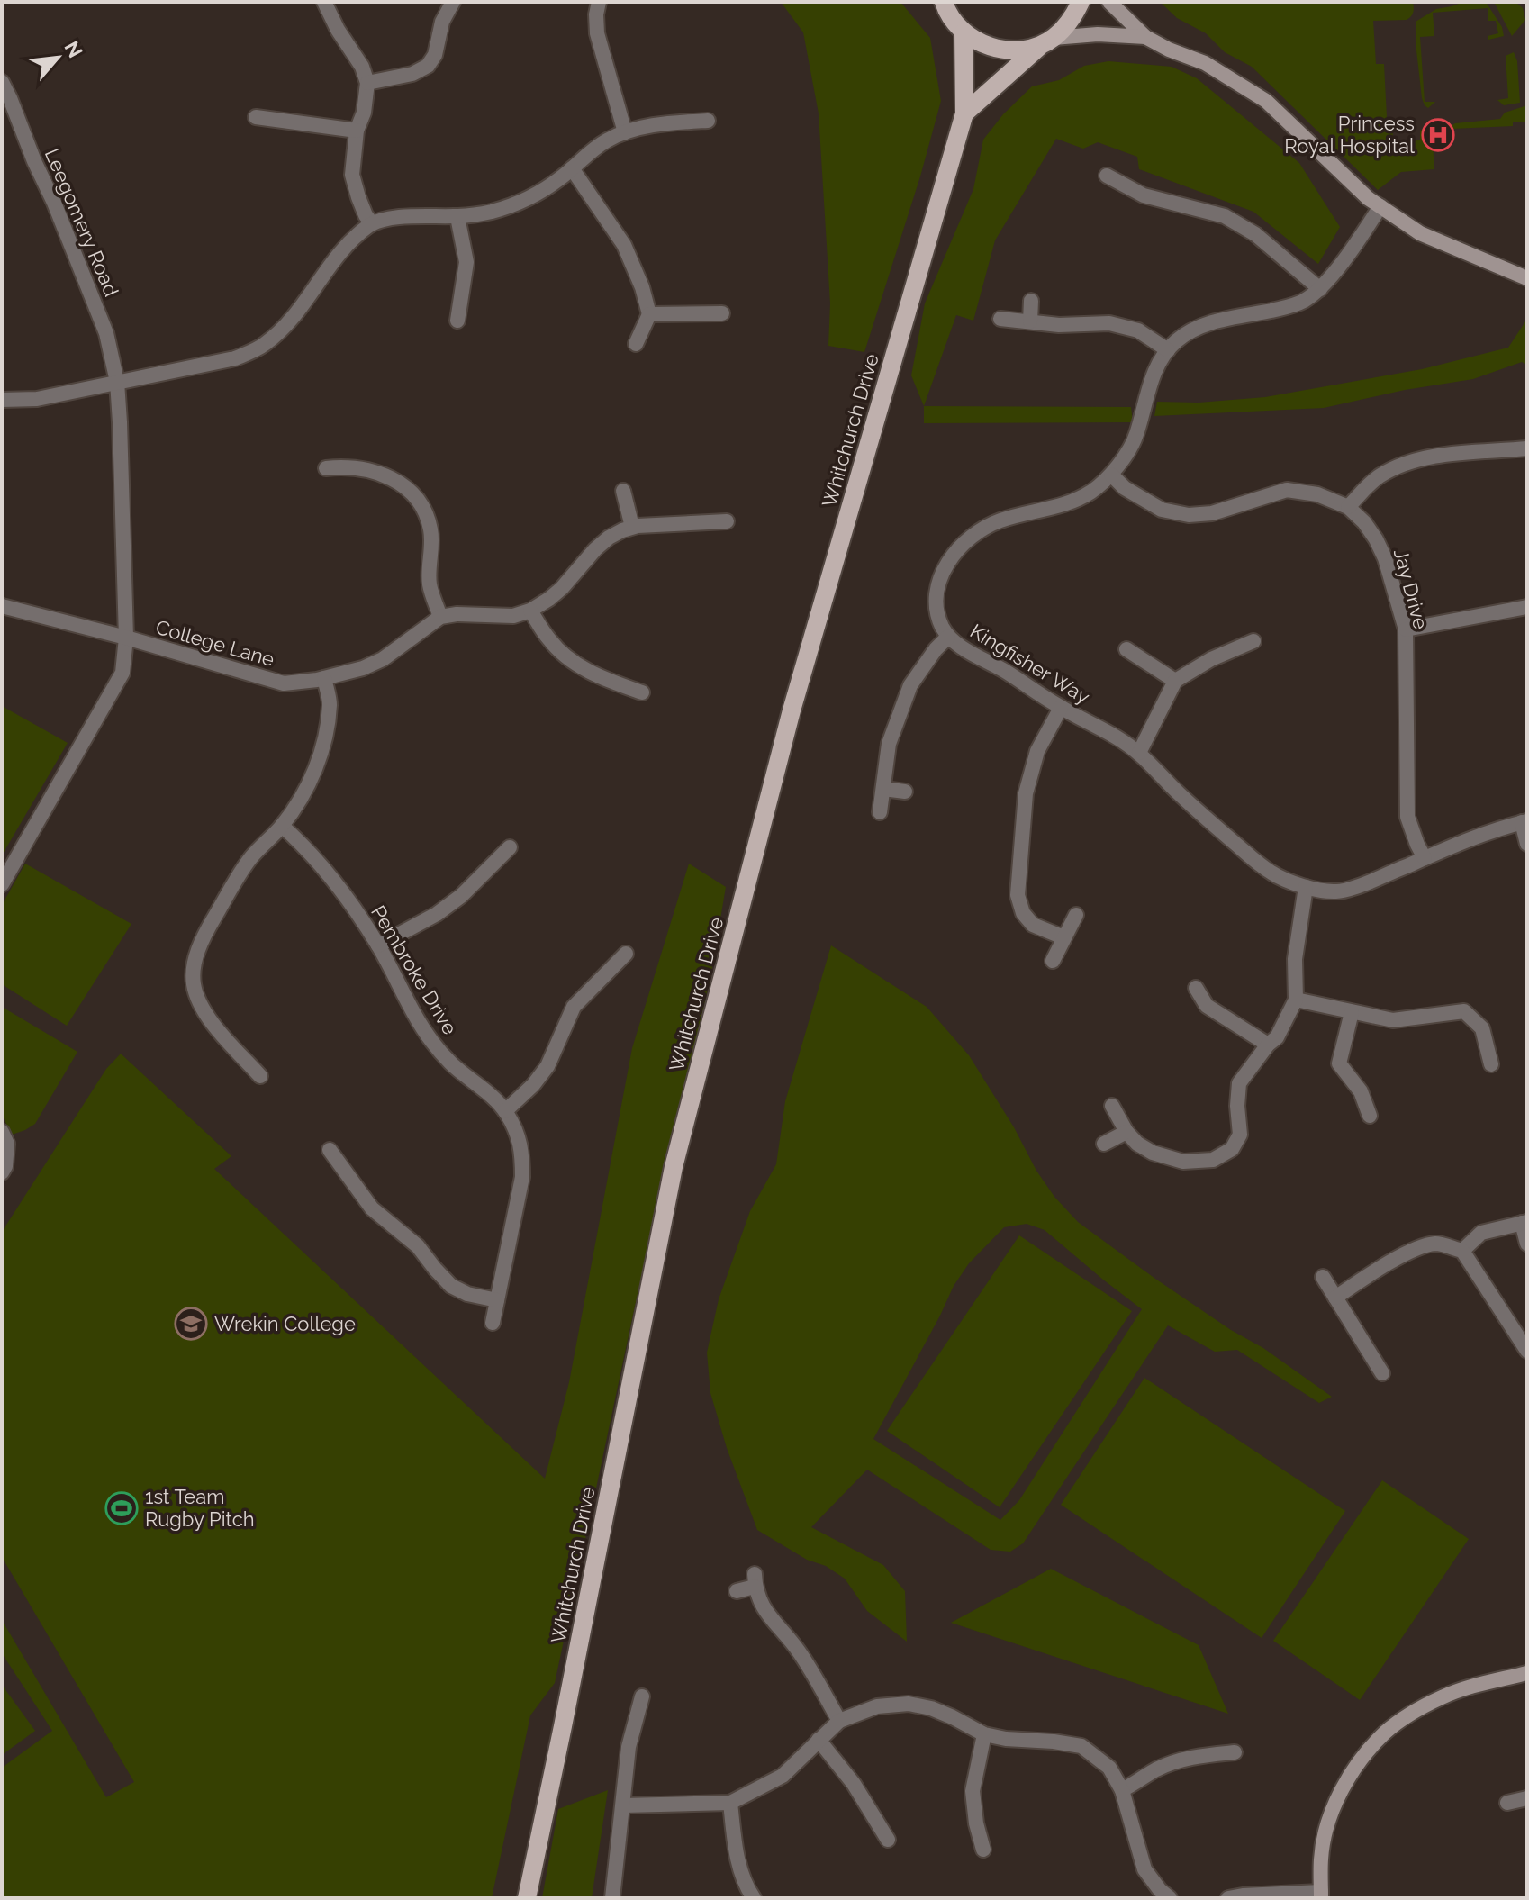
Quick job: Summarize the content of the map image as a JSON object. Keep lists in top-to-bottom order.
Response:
{
  "streets": {
    "main road": ["Whitchurch Drive"],
    "street": [
      "Leegomery Road",
      "Jay Drive",
      "College Lane",
      "Kingfisher Way",
      "Pembroke Drive"
    ]
  },
  "crossings": [
    ["Leegomery Road", "College Lane"],
    ["Jay Drive", "Kingfisher Way"]
  ],
  "places": {
    "hospital": ["Princess Royal Hospital"],
    "school or university": ["Wrekin College"],
    "sports": ["1st Team Rugby Pitch"]
  },
  "north": "top right"
}
